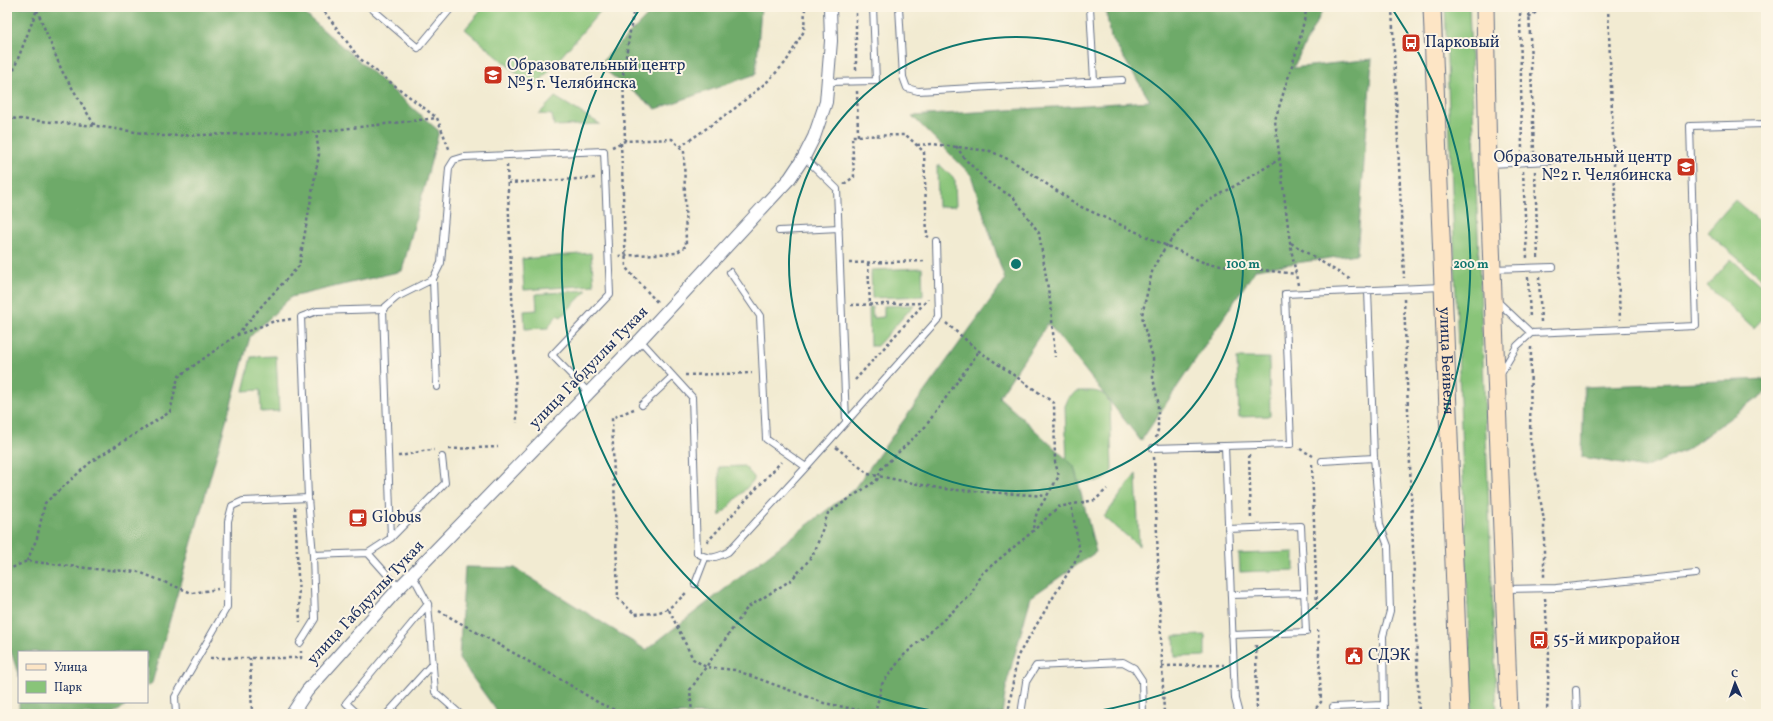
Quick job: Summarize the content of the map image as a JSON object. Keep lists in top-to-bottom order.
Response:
{
  "streets": {
    "main road": ["улица Бейвеля"],
    "street": ["улица Габдуллы Тукая"]
  },
  "places": {
    "bus stop": ["Парковый", "55-й микрорайон"],
    "school or university": ["Образовательный центр №5 г. Челябинска", "Образовательный центр №2 г. Челябинска"],
    "cafe": ["Globus"],
    "public building": ["СДЭК"]
  },
  "legend": ["Улица", "Парк"],
  "north": "top",
  "rings": ["100 m", "200 m"]
}
